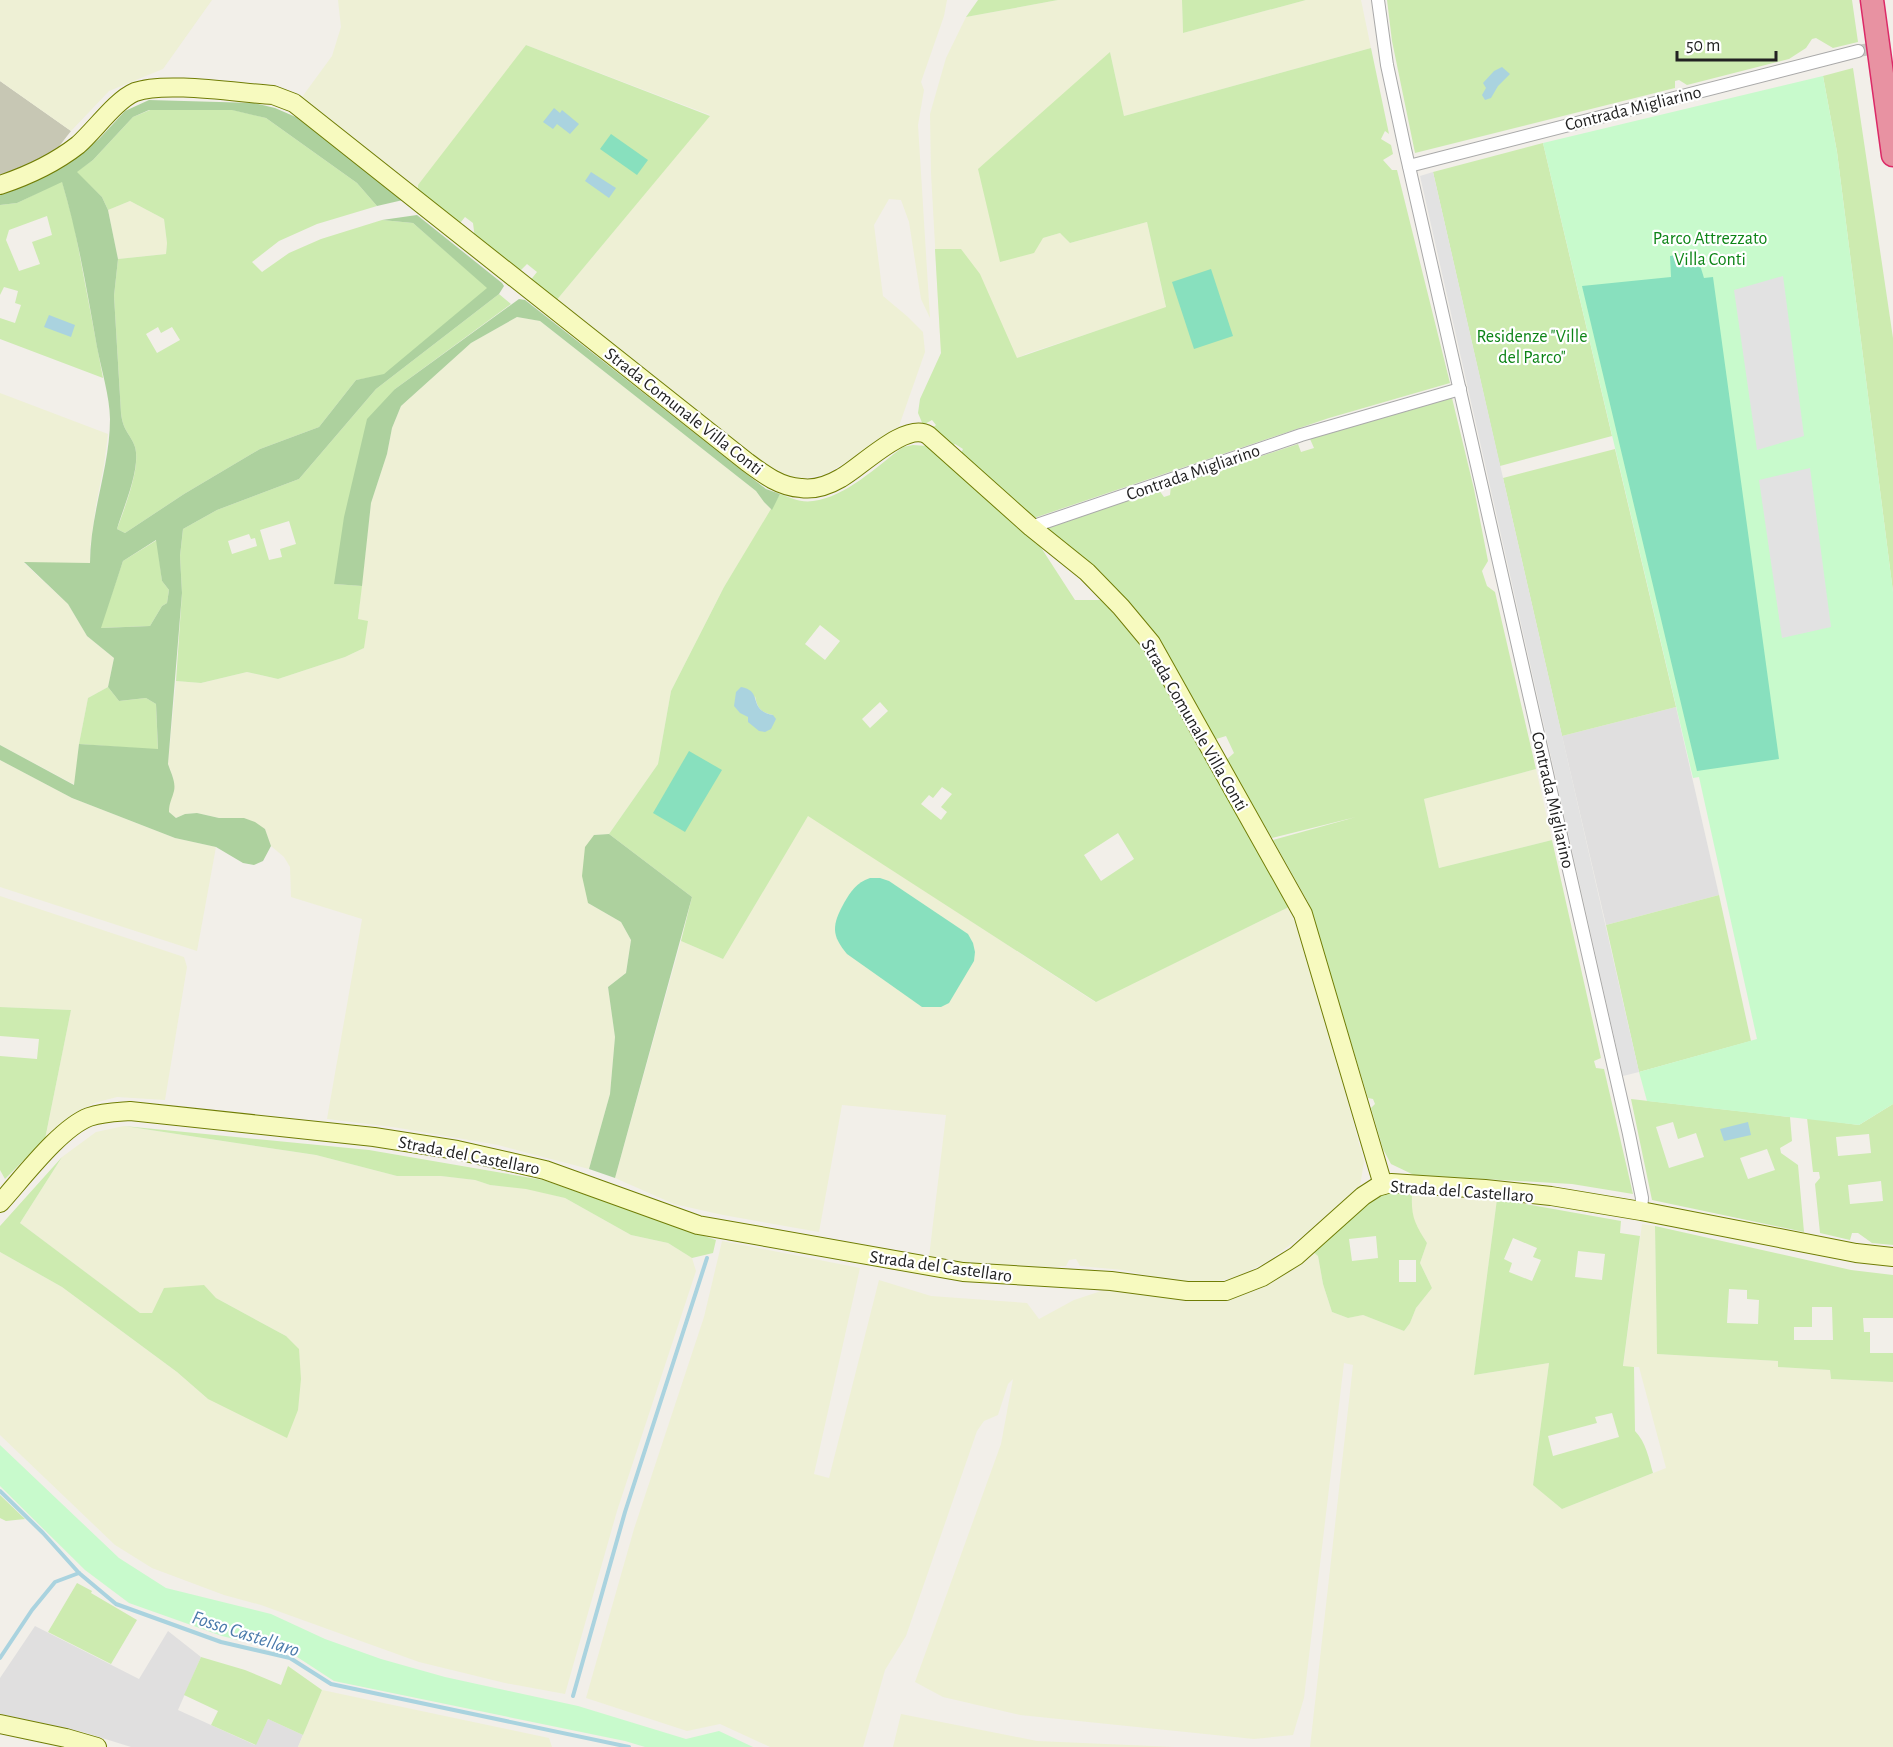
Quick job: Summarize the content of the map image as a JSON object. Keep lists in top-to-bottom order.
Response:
{
  "streets": {
    "street": ["Contrada Migliarino", "Strada Comunale Villa Conti", "Strada del Castellaro"]
  },
  "crossings": [
    ["Contrada Migliarino", "Strada Comunale Villa Conti"],
    ["Contrada Migliarino", "Strada del Castellaro"],
    ["Strada Comunale Villa Conti", "Strada del Castellaro"]
  ],
  "water": ["Fosso Castellaro"],
  "parks": ["Parco Attrezzato Villa Conti", "Residenze \"Ville del Parco\""],
  "scale_bar": "50 m"
}
